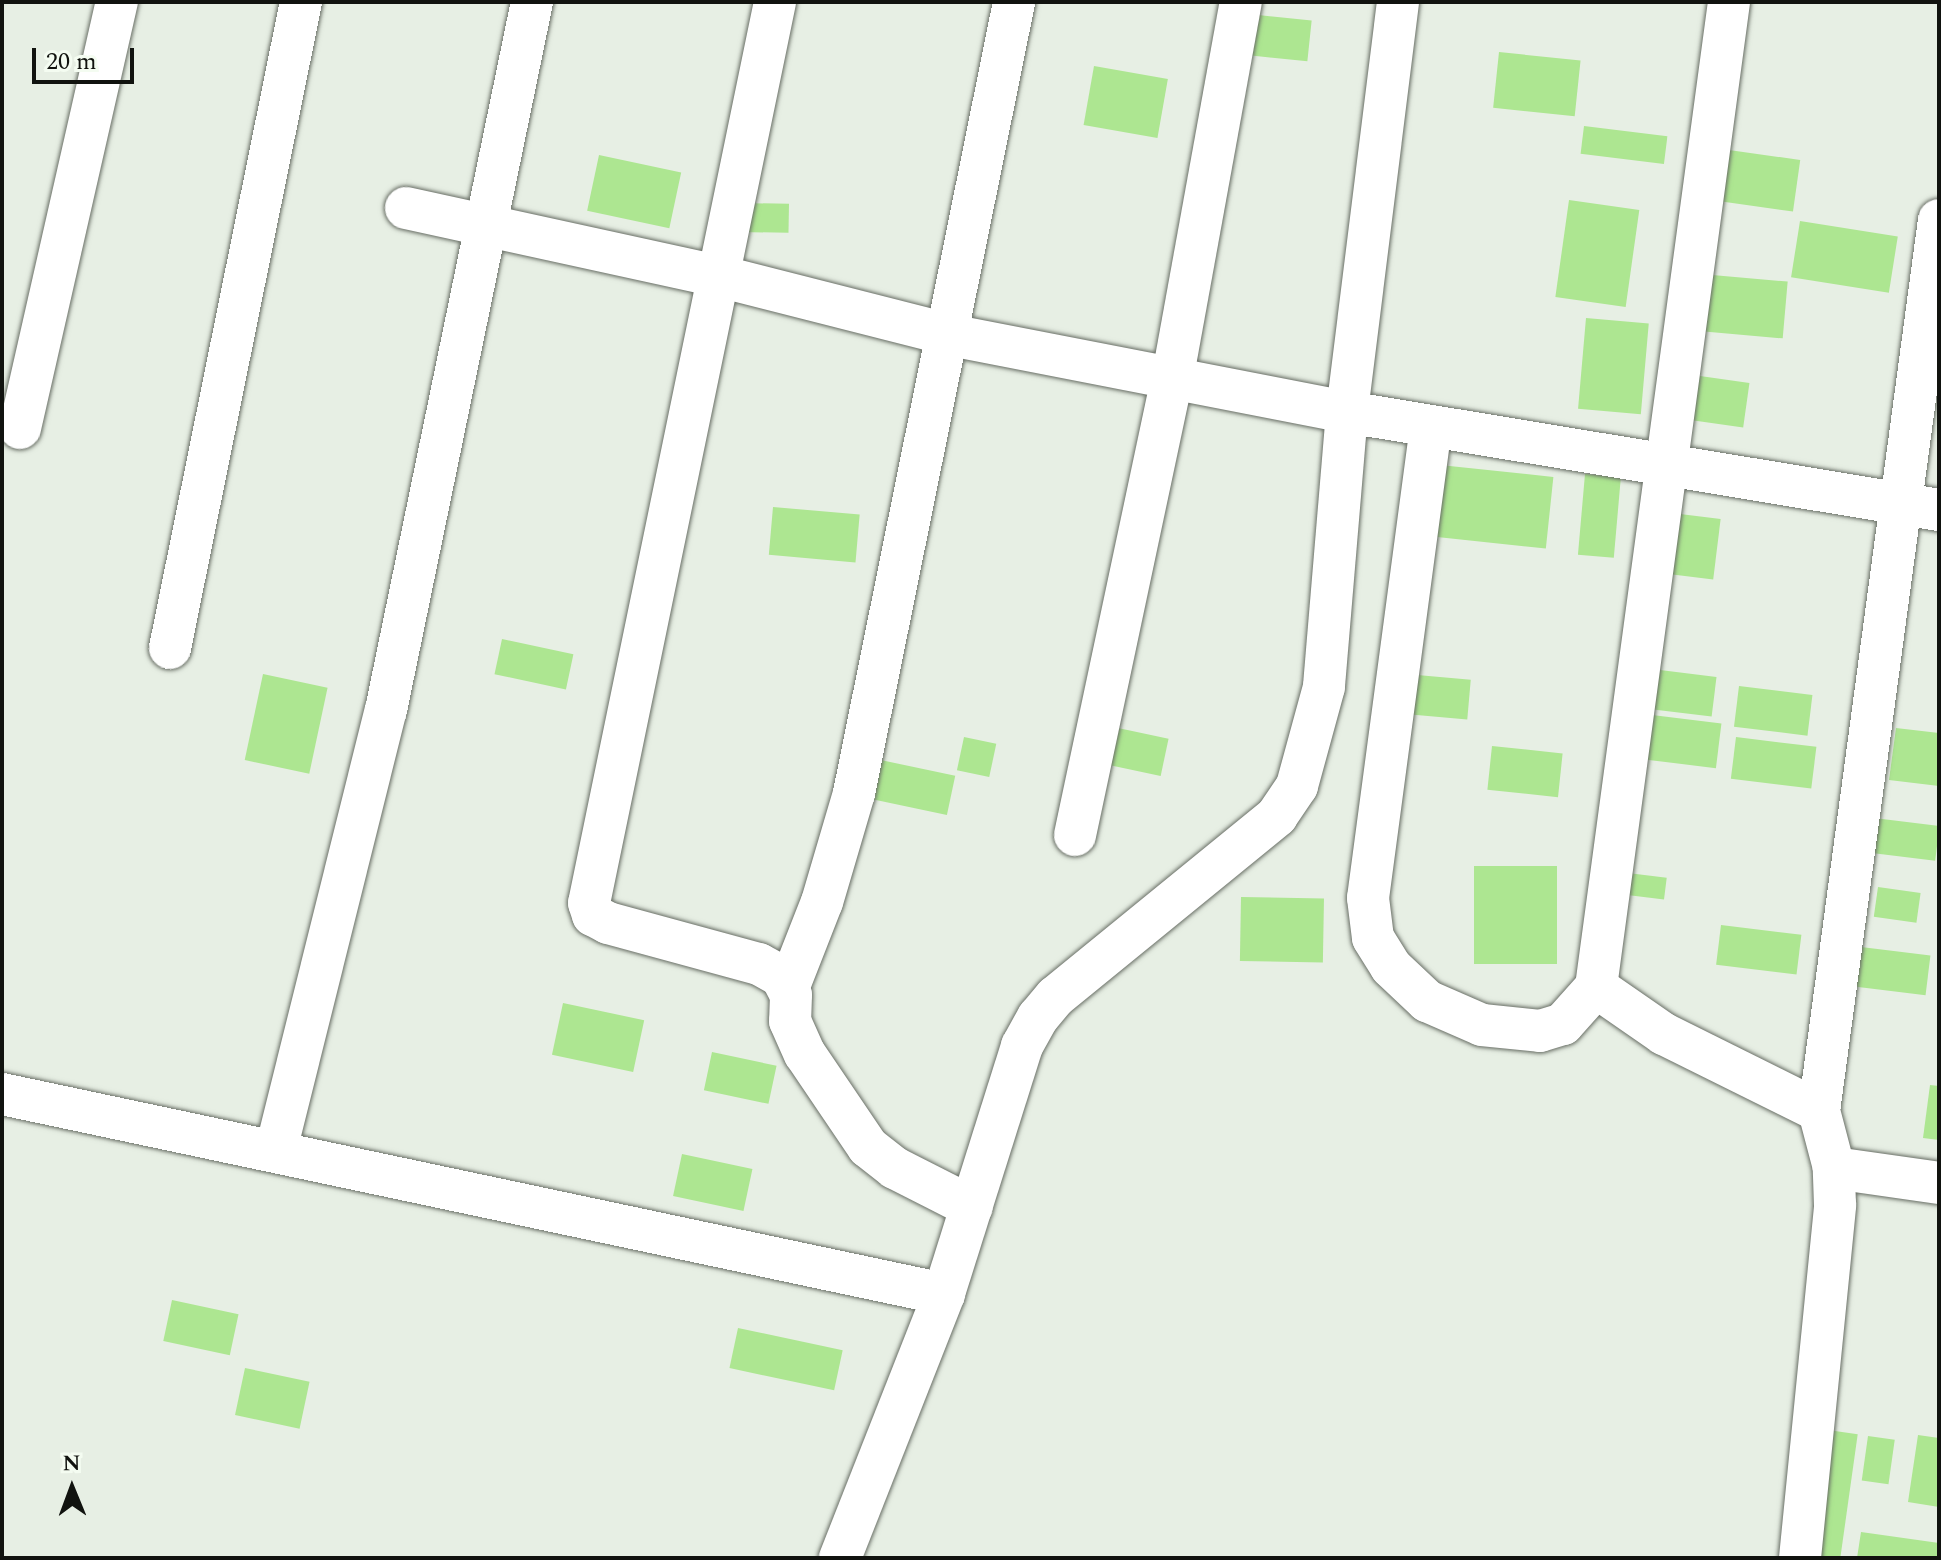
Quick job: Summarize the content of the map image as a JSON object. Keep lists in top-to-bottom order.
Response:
{
  "scale_bar": "20 m",
  "north": "top"
}
